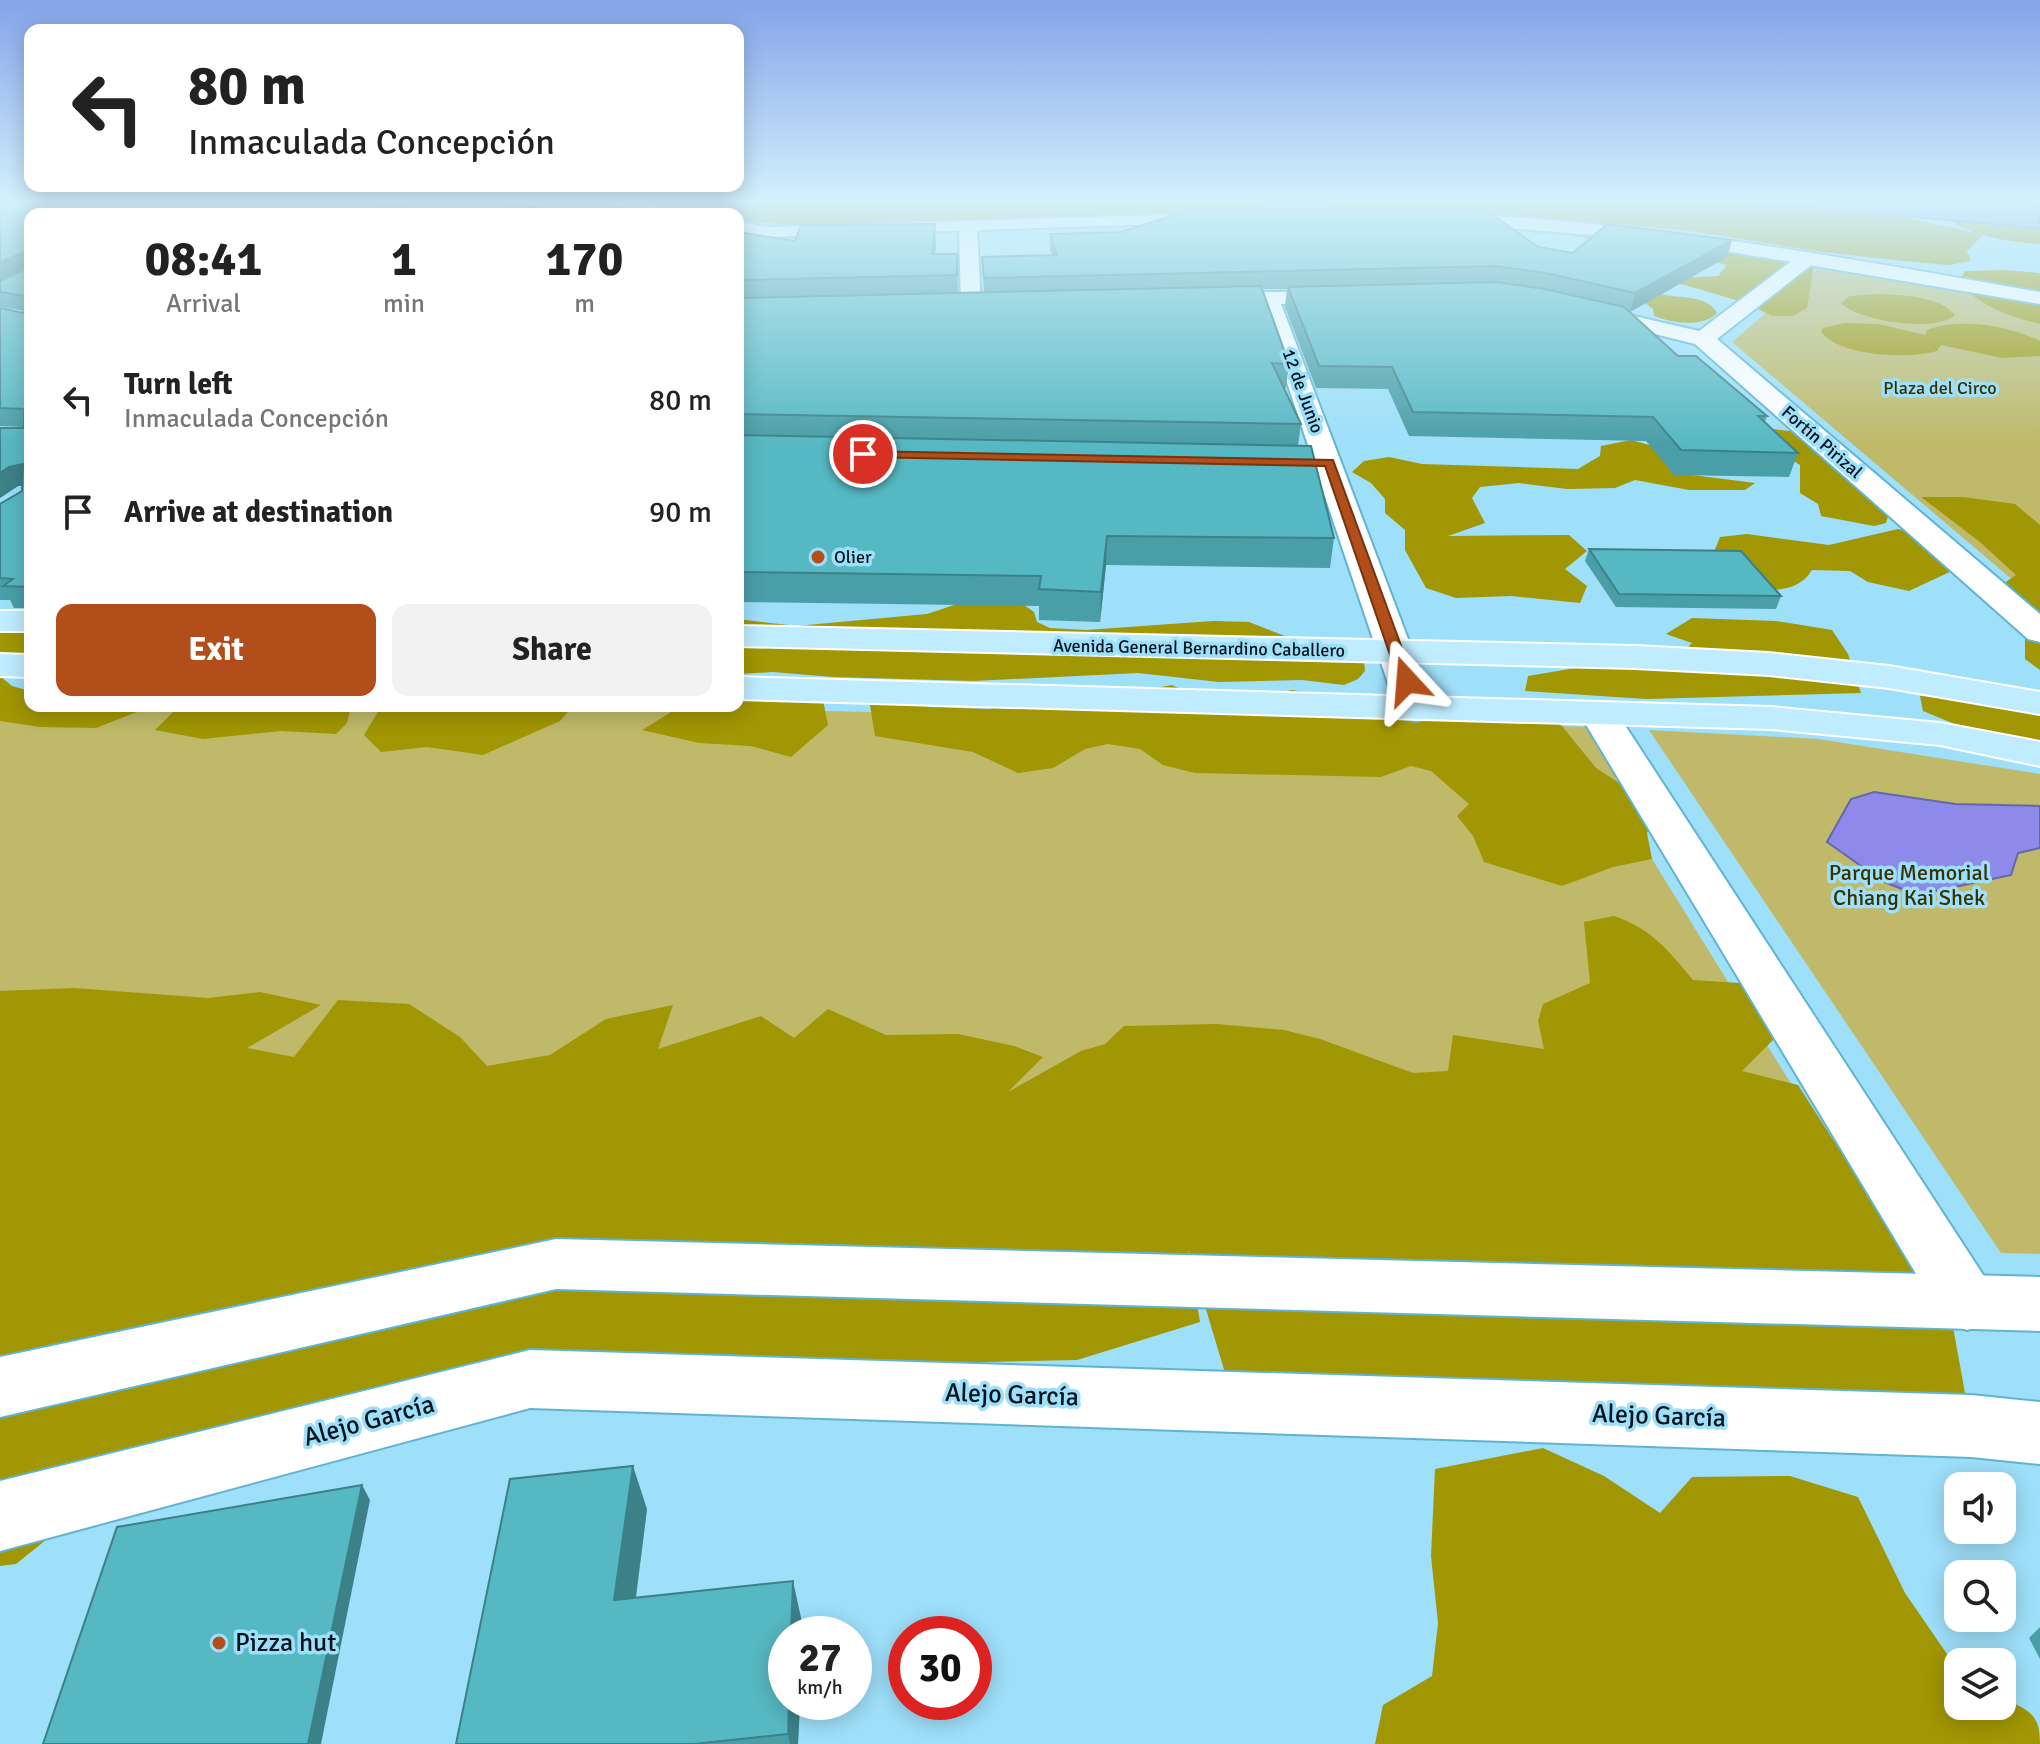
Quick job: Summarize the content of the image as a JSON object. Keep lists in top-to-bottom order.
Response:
{
  "streets": {
    "main road": ["Avenida General Bernardino Caballero"],
    "street": ["12 de Junio", "Fortín Pirizal", "Alejo García"]
  },
  "crossings": [
    ["12 de Junio", "Avenida General Bernardino Caballero"]
  ],
  "parks": ["Plaza del Circo", "Parque Memorial Chiang Kai Shek"],
  "places": ["Olier", "Pizza hut"],
  "page": {
    "turn": ["80 m", "Inmaculada Concepción"],
    "eta": [
      "08:41",
      "Arrival",
      "1",
      "min",
      "170",
      "m"
    ],
    "list": [
      {
        "name": "Turn left",
        "note": "Inmaculada Concepción",
        "value": "80 m"
      },
      {
        "name": "Arrive at destination",
        "value": "90 m"
      }
    ],
    "buttons": ["Exit", "Share"],
    "speed": "27 km/h",
    "limit": "30"
  }
}
